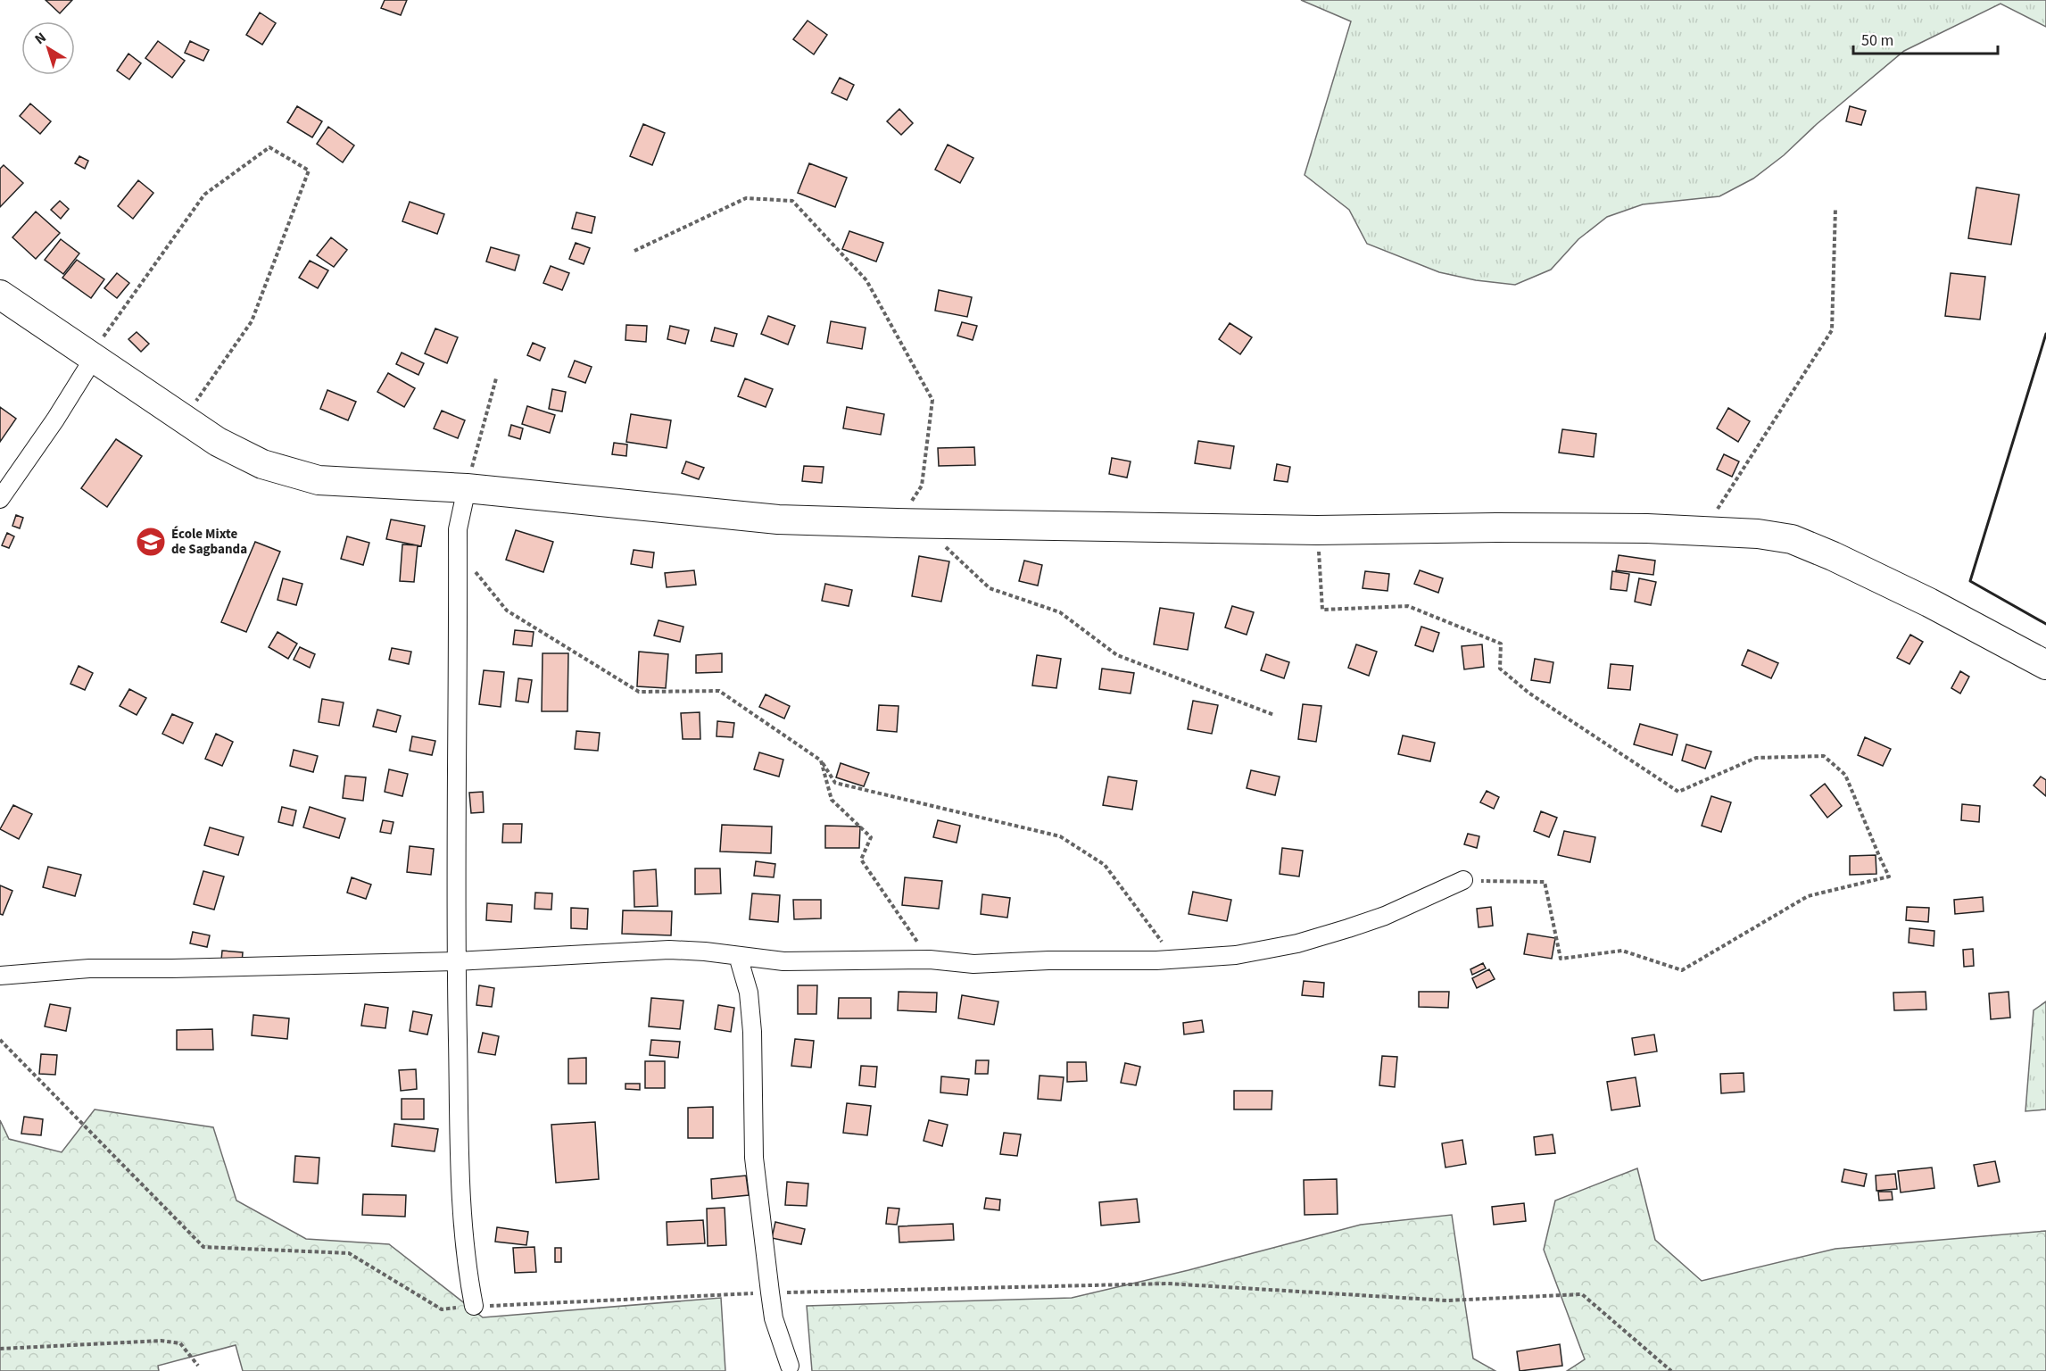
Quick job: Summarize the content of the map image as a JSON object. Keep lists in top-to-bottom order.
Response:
{
  "places": {
    "school or university": ["École Mixte de Sagbanda"]
  },
  "scale_bar": "50 m",
  "north": "top left"
}
